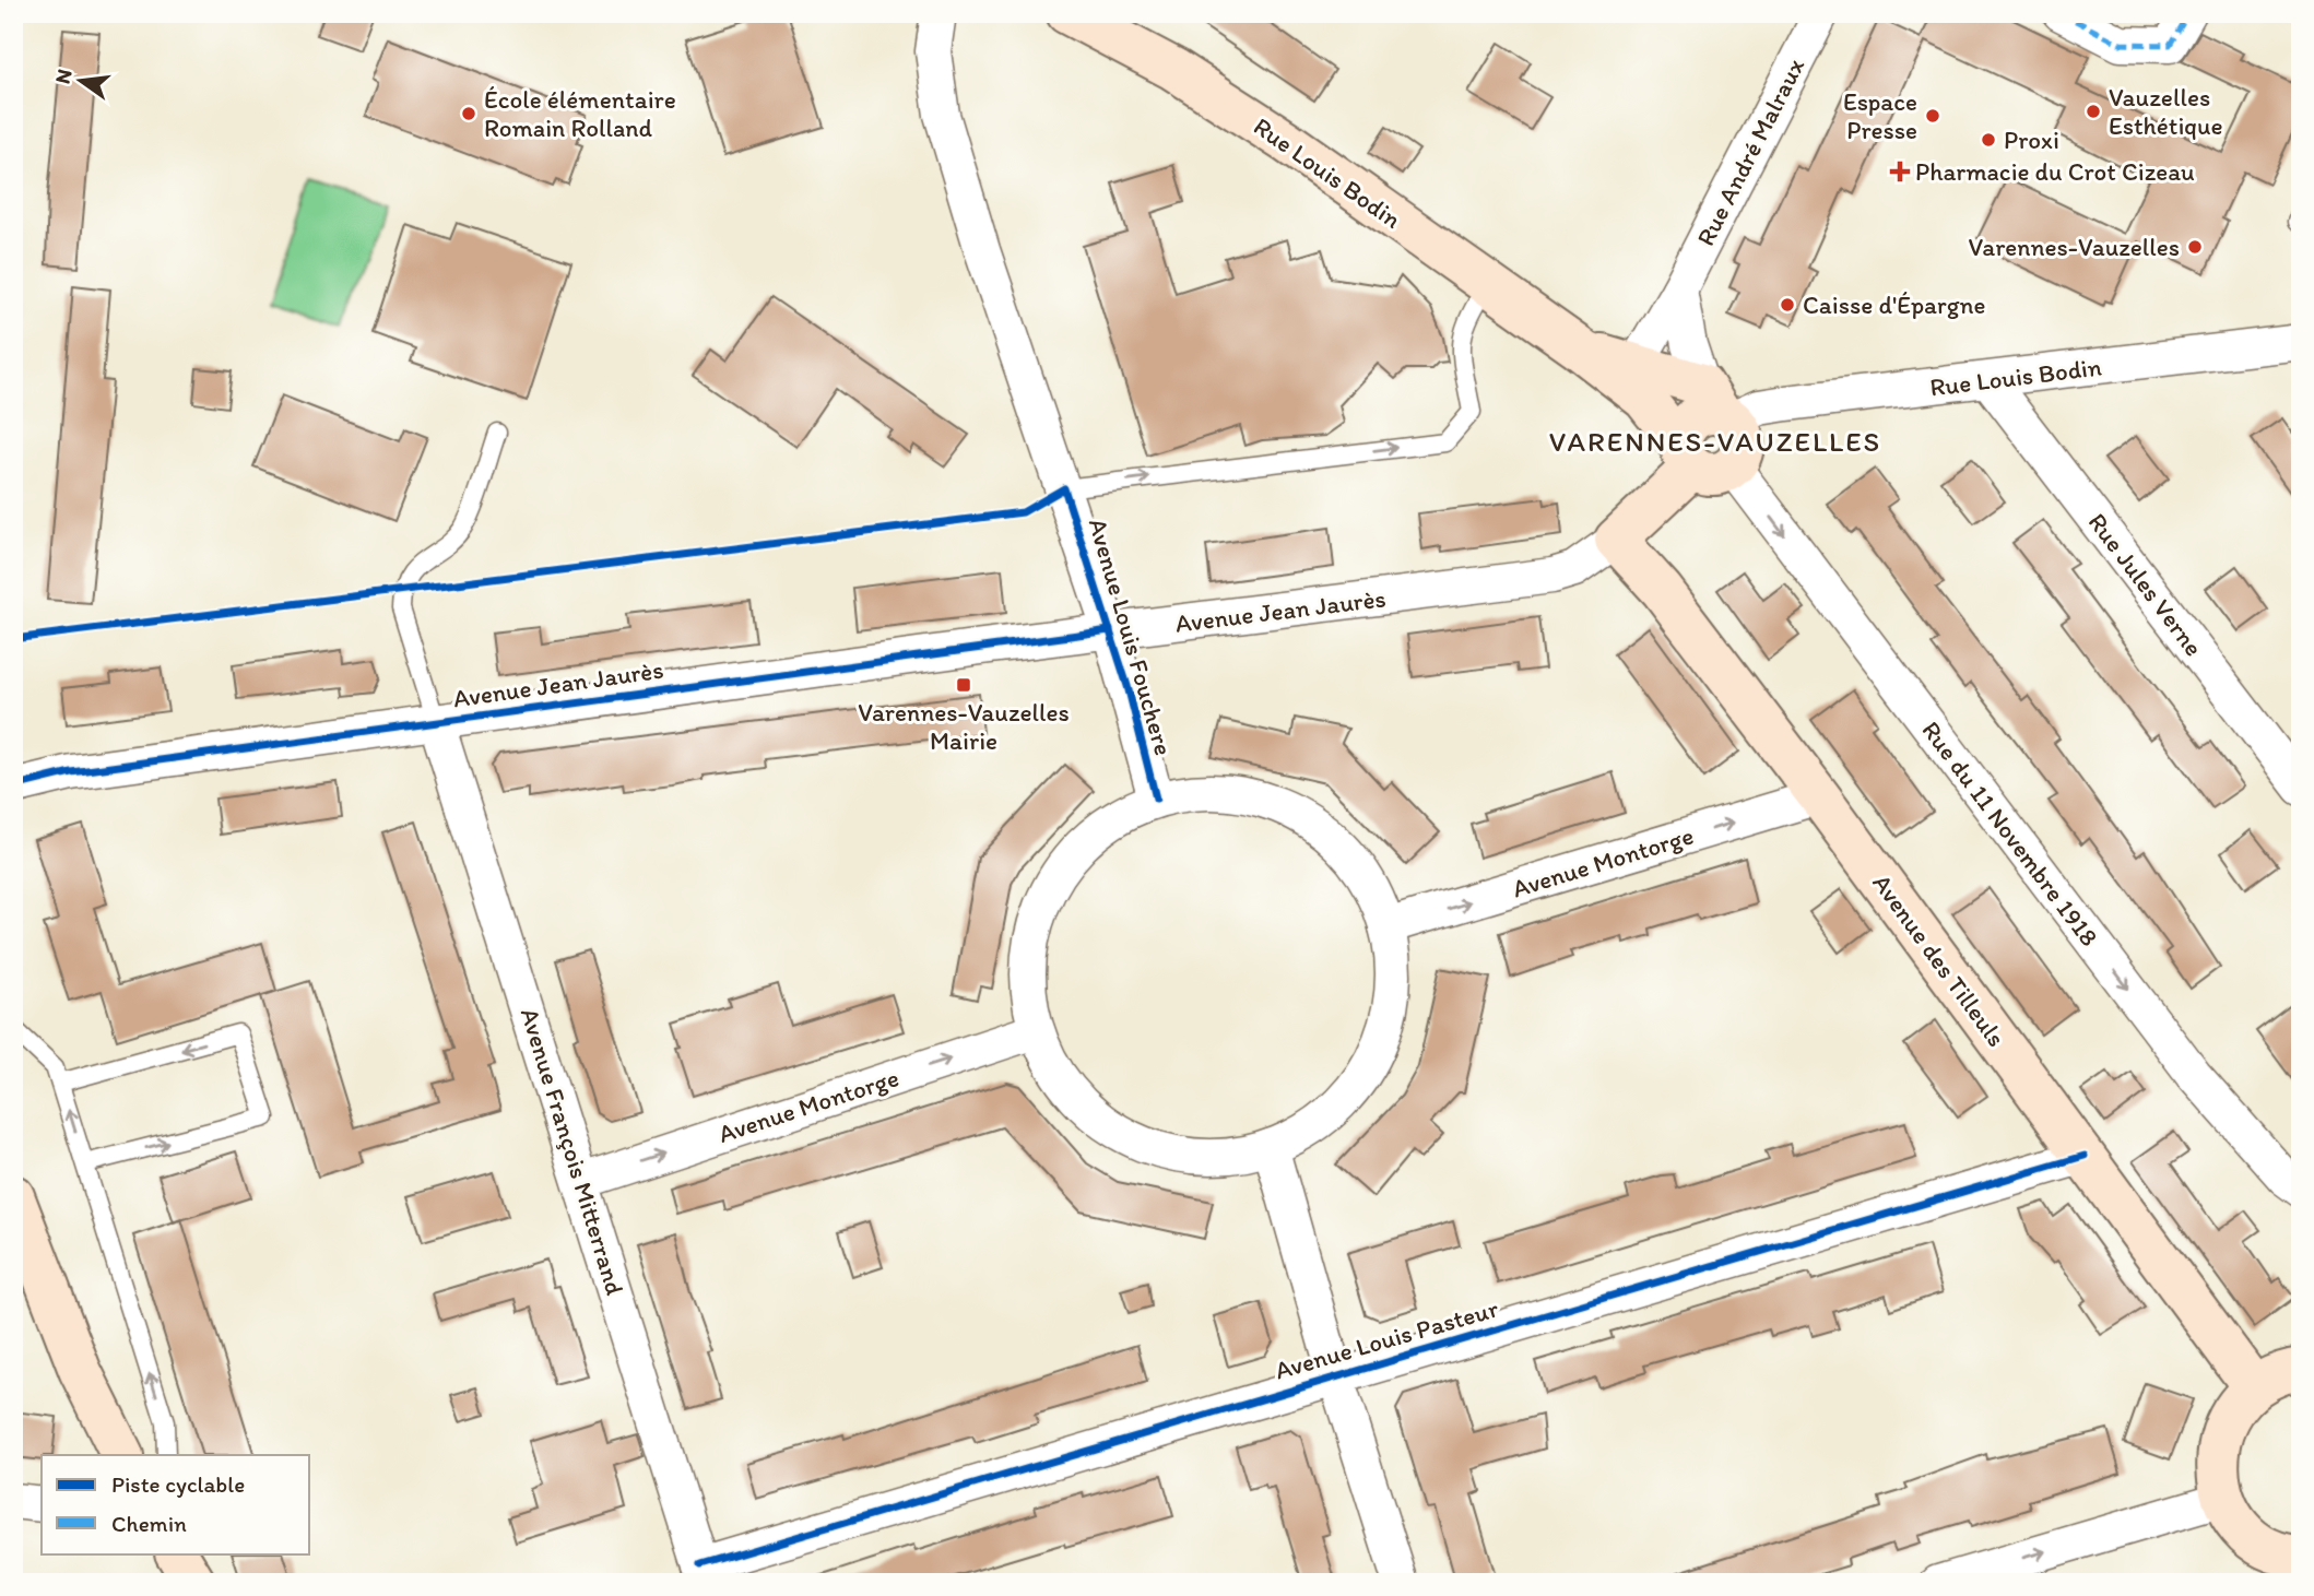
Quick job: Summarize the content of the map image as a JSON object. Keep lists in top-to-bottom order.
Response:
{
  "streets": {
    "street": [
      "Rue André Malraux",
      "Rue Louis Bodin",
      "Rue Jules Verne",
      "Avenue Jean Jaurès",
      "Avenue Louis Fouchere",
      "Rue du 11 Novembre 1918",
      "Avenue Montorge",
      "Avenue des Tilleuls",
      "Avenue François Mitterrand",
      "Avenue Louis Pasteur"
    ]
  },
  "crossings": [
    ["Rue André Malraux", "Rue Louis Bodin"],
    ["Rue Louis Bodin", "Rue Jules Verne"],
    ["Rue Louis Bodin", "Avenue Jean Jaurès"],
    ["Rue Louis Bodin", "Rue du 11 Novembre 1918"],
    ["Avenue Jean Jaurès", "Avenue Louis Fouchere"],
    ["Avenue Jean Jaurès", "Rue du 11 Novembre 1918"],
    ["Avenue Jean Jaurès", "Avenue des Tilleuls"],
    ["Avenue Jean Jaurès", "Avenue François Mitterrand"],
    ["Avenue Montorge", "Avenue des Tilleuls"],
    ["Avenue Montorge", "Avenue François Mitterrand"],
    ["Avenue des Tilleuls", "Avenue Louis Pasteur"],
    ["Avenue François Mitterrand", "Avenue Louis Pasteur"]
  ],
  "one_way": ["Rue du 11 Novembre 1918", "Avenue Montorge"],
  "districts": ["VARENNES-VAUZELLES"],
  "places": {
    "other": [
      "Vauzelles Esthétique",
      "École élémentaire Romain Rolland",
      "Espace Presse",
      "Proxi",
      "Varennes-Vauzelles",
      "Caisse d'Épargne"
    ],
    "health": ["Pharmacie du Crot Cizeau"],
    "transit": ["Varennes-Vauzelles Mairie"]
  },
  "legend": ["Piste cyclable", "Chemin"],
  "north": "left"
}
